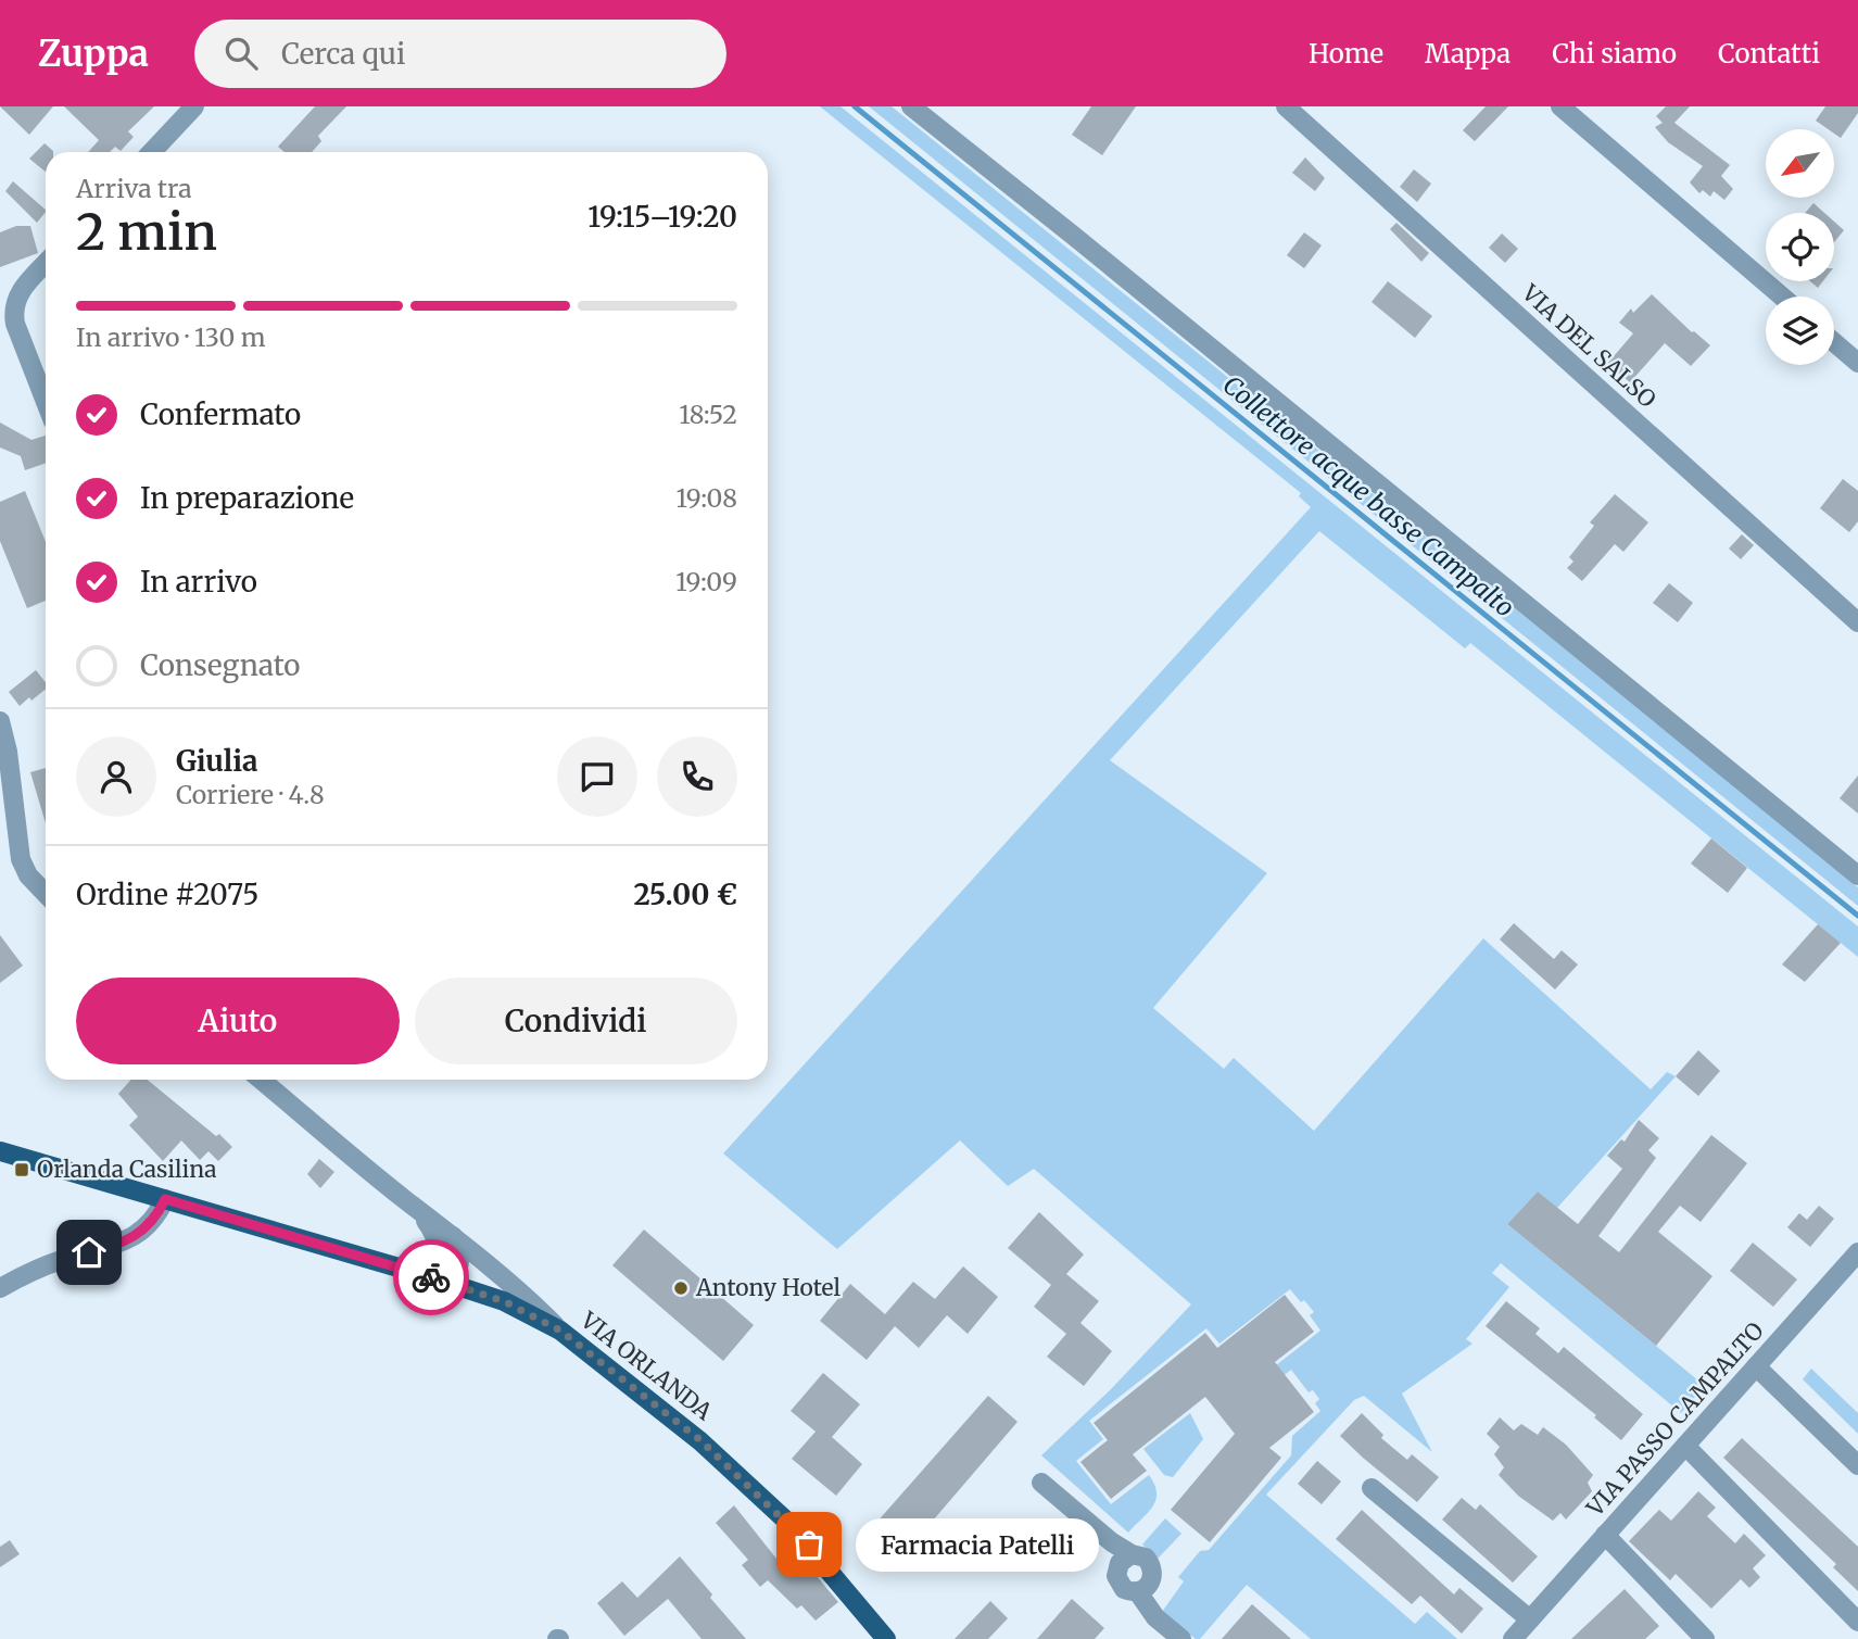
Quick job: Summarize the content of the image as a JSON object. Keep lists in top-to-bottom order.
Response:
{
  "streets": {
    "main road": ["VIA ORLANDA"],
    "street": ["VIA DEL SALSO", "VIA PASSO CAMPALTO"]
  },
  "water": ["Collettore acque basse Campalto"],
  "places": {
    "transit": ["Orlanda Casilina"],
    "other": ["Antony Hotel", "Farmacia Patelli"]
  },
  "north": "bottom left",
  "page": {
    "header": "Zuppa",
    "search": "Cerca qui",
    "nav": [
      "Home",
      "Mappa",
      "Chi siamo",
      "Contatti"
    ],
    "heading": ["2 min", "Arriva tra", "19:15–19:20"],
    "panel": [
      "Giulia",
      "Corriere · 4.8",
      "Ordine #2075",
      "25.00 €"
    ],
    "bar": "In arrivo · 130 m",
    "list": [
      ["Confermato", "18:52"],
      ["In preparazione", "19:08"],
      ["In arrivo", "19:09"],
      "Consegnato"
    ],
    "buttons": ["Aiuto", "Condividi"],
    "bubble": "Farmacia Patelli"
  }
}
